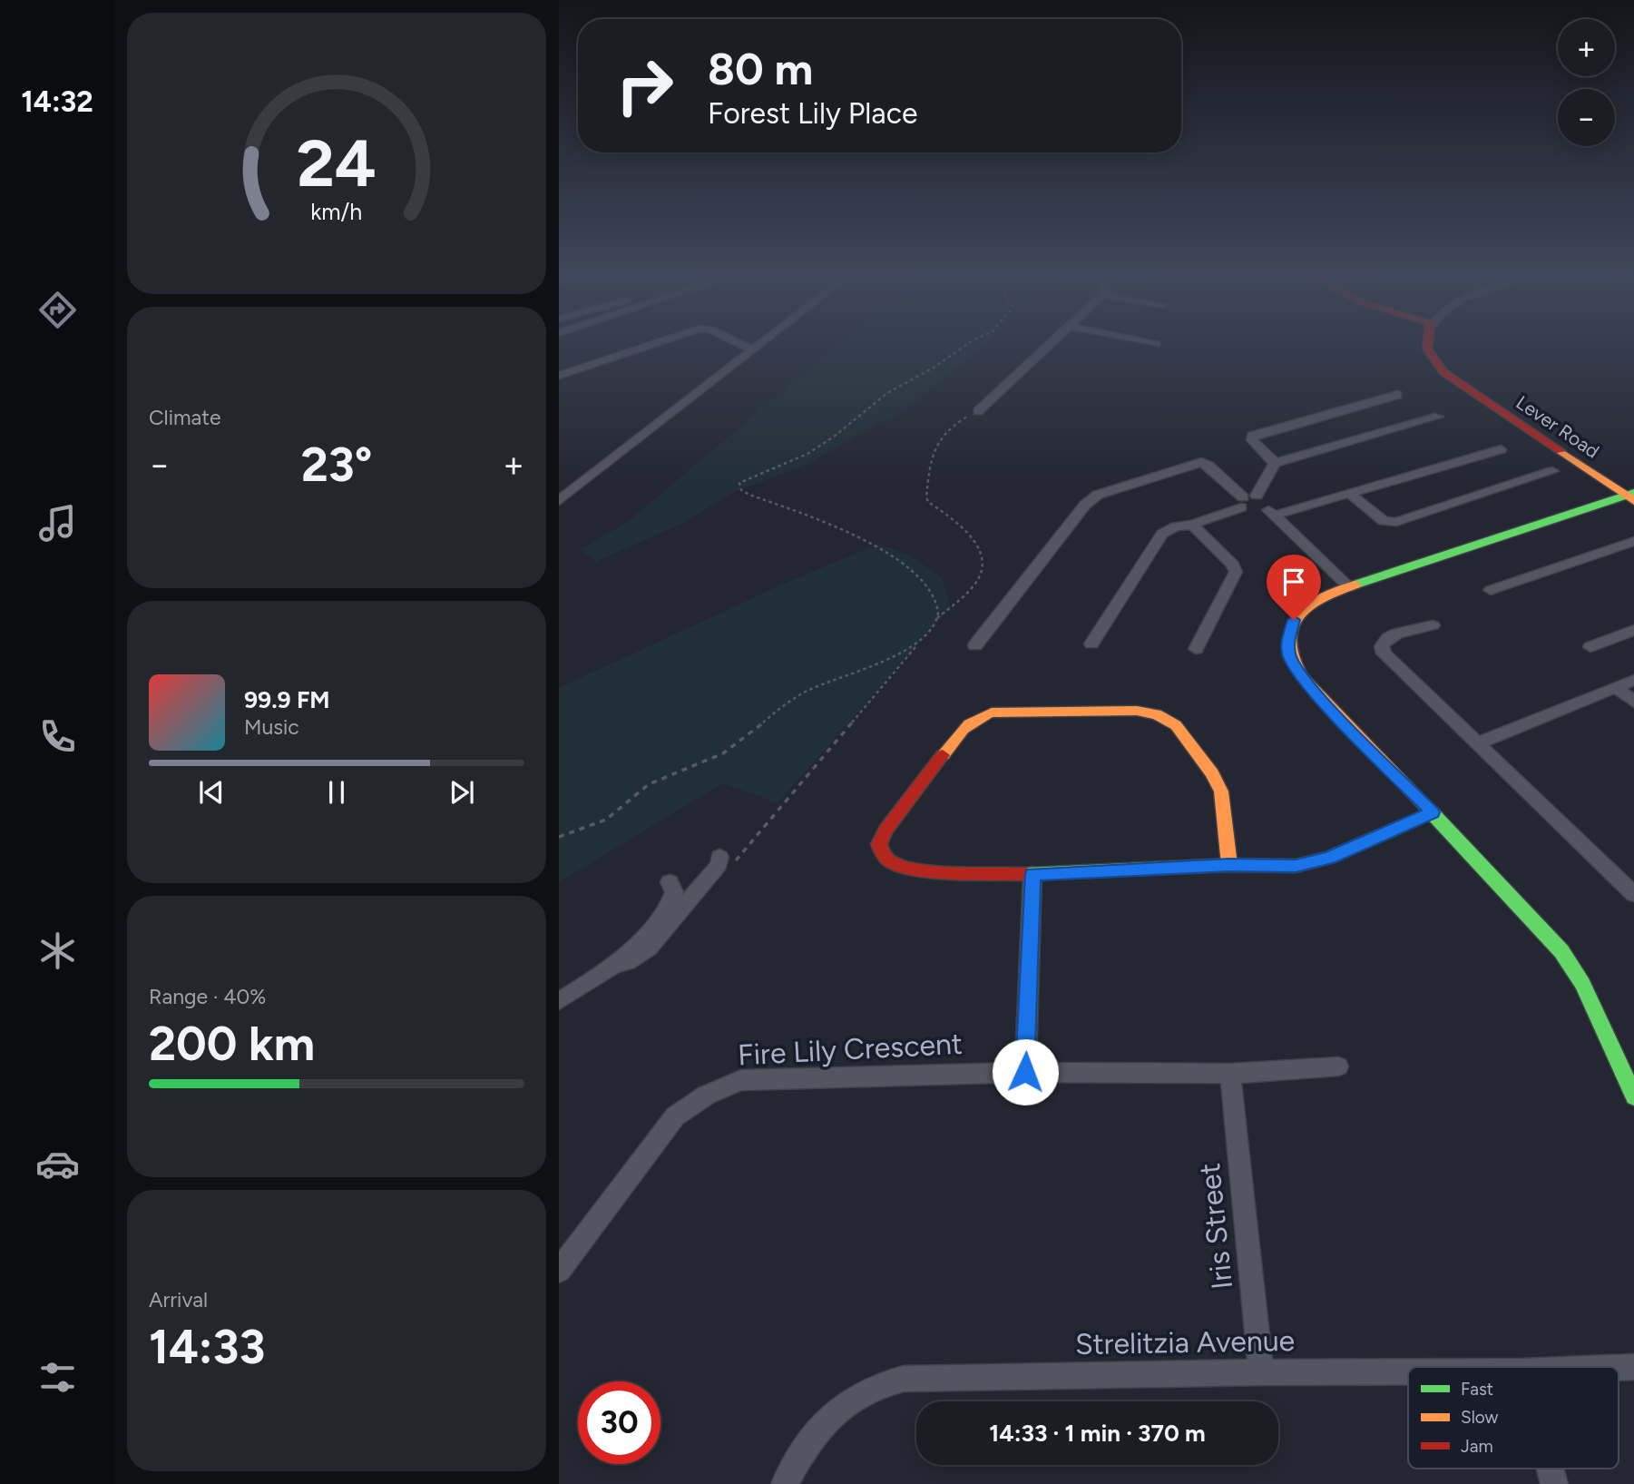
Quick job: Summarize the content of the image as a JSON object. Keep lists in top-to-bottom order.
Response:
{
  "streets": {
    "street": [
      "Lever Road",
      "Fire Lily Crescent",
      "Iris Street",
      "Strelitzia Avenue"
    ]
  },
  "crossings": [
    ["Fire Lily Crescent", "Iris Street"],
    ["Iris Street", "Strelitzia Avenue"]
  ],
  "legend": ["Fast", "Slow", "Jam"],
  "page": {
    "tabs": "14:32",
    "map_buttons": ["+", "−"],
    "turn": ["80 m", "Forest Lily Place"],
    "tile": [
      "Climate",
      ["Range · 40%", "200 km"],
      ["Arrival", "14:33"]
    ],
    "heat": ["−", "23°", "+"],
    "song": ["99.9 FM", "Music"],
    "limit": "30",
    "trip": "14:33 · 1 min · 370 m",
    "gauge": ["24", "km/h"]
  }
}
